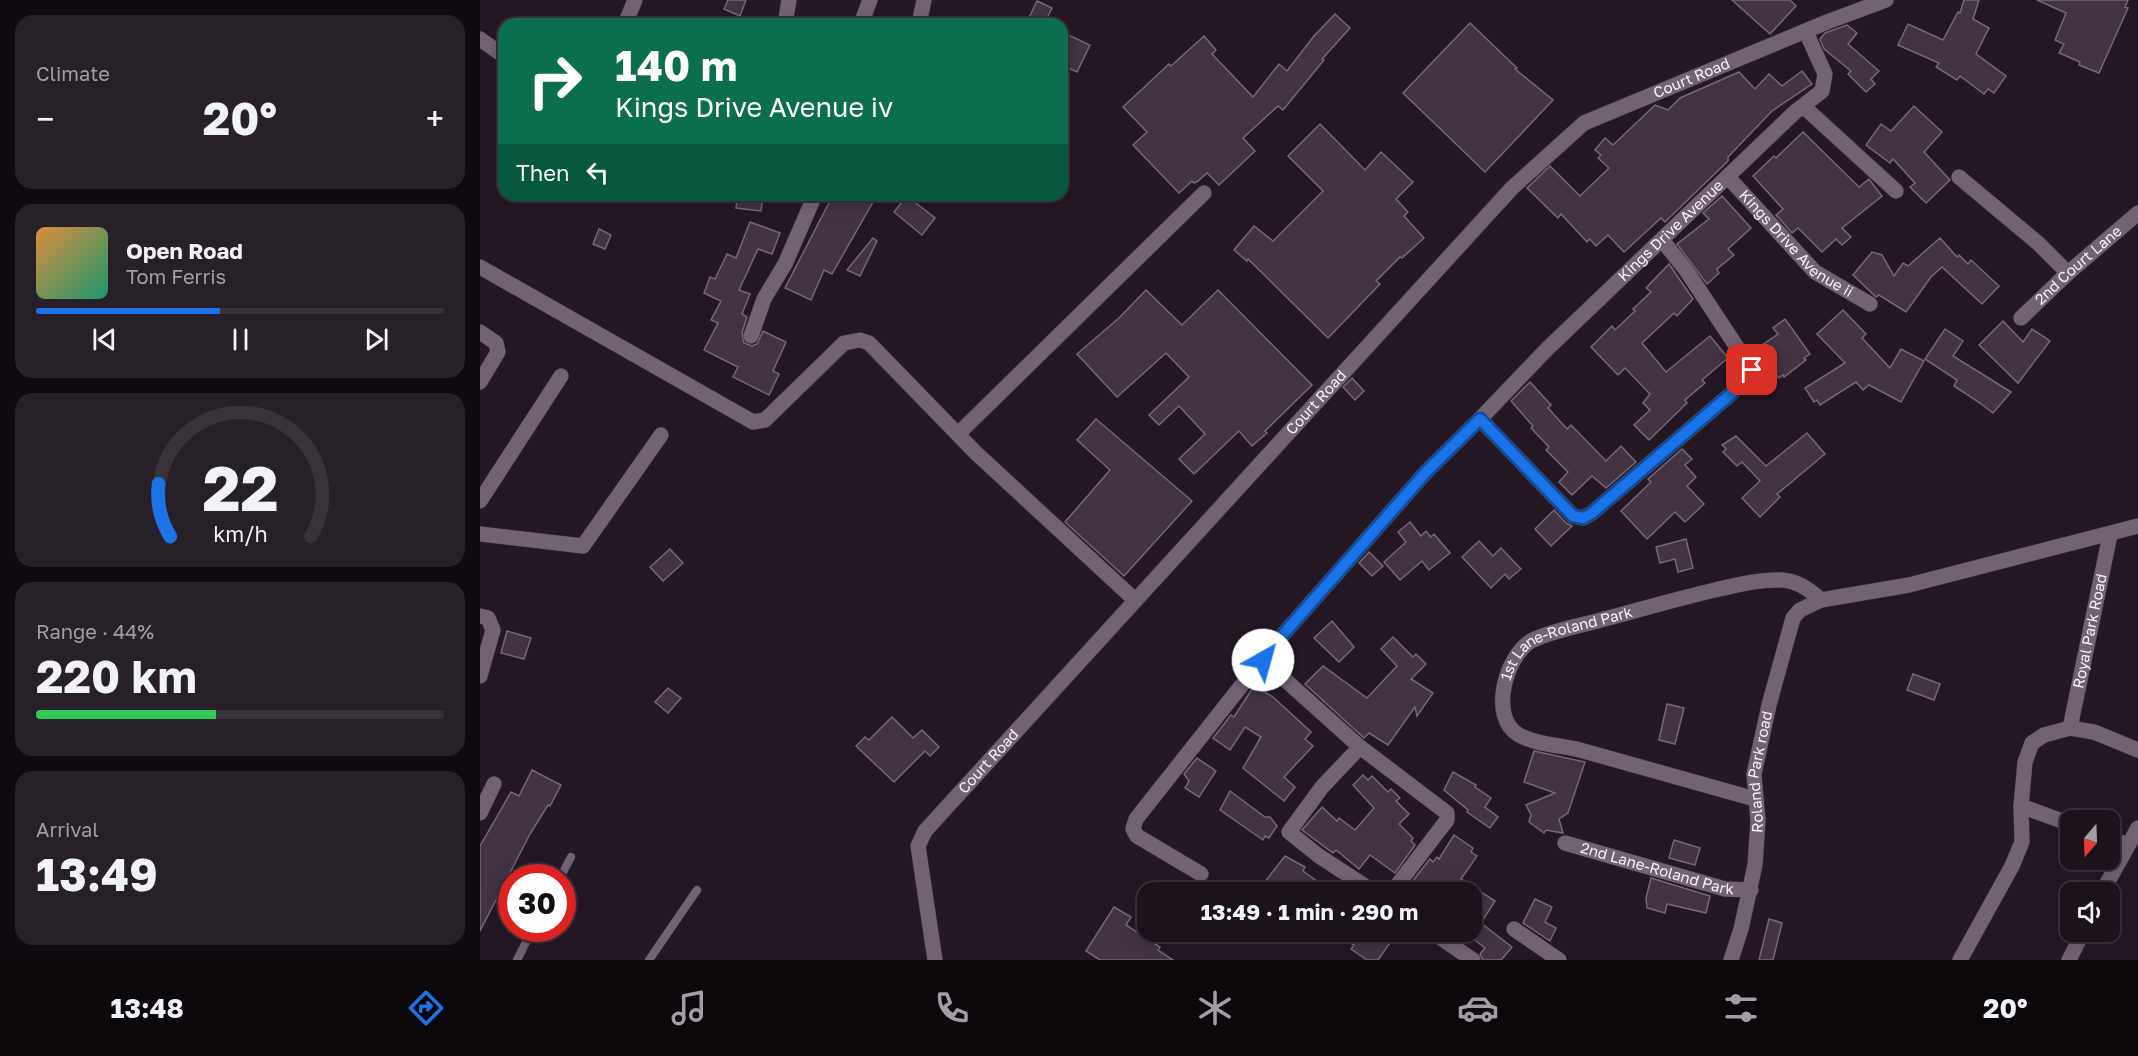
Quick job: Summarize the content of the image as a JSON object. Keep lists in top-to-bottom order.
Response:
{
  "streets": {
    "street": [
      "Court Road",
      "Kings Drive Avenue",
      "Kings Drive Avenue ii",
      "2nd Court Lane",
      "Royal Park Road",
      "1st Lane-Roland Park",
      "Roland Park road",
      "2nd Lane-Roland Park"
    ]
  },
  "crossings": [
    ["Court Road", "Kings Drive Avenue"],
    ["Kings Drive Avenue", "Kings Drive Avenue ii"],
    ["1st Lane-Roland Park", "Roland Park road"],
    ["Roland Park road", "2nd Lane-Roland Park"]
  ],
  "north": "bottom",
  "page": {
    "tile": [
      "Climate",
      ["Range · 44%", "220 km"],
      ["Arrival", "13:49"]
    ],
    "turn": ["140 m", "Kings Drive Avenue iv"],
    "heat": ["−", "20°", "+"],
    "then": "Then",
    "song": ["Open Road", "Tom Ferris"],
    "limit": "30",
    "trip": "13:49 · 1 min · 290 m",
    "tabs": ["13:48", "20°"],
    "gauge": ["22", "km/h"]
  }
}
